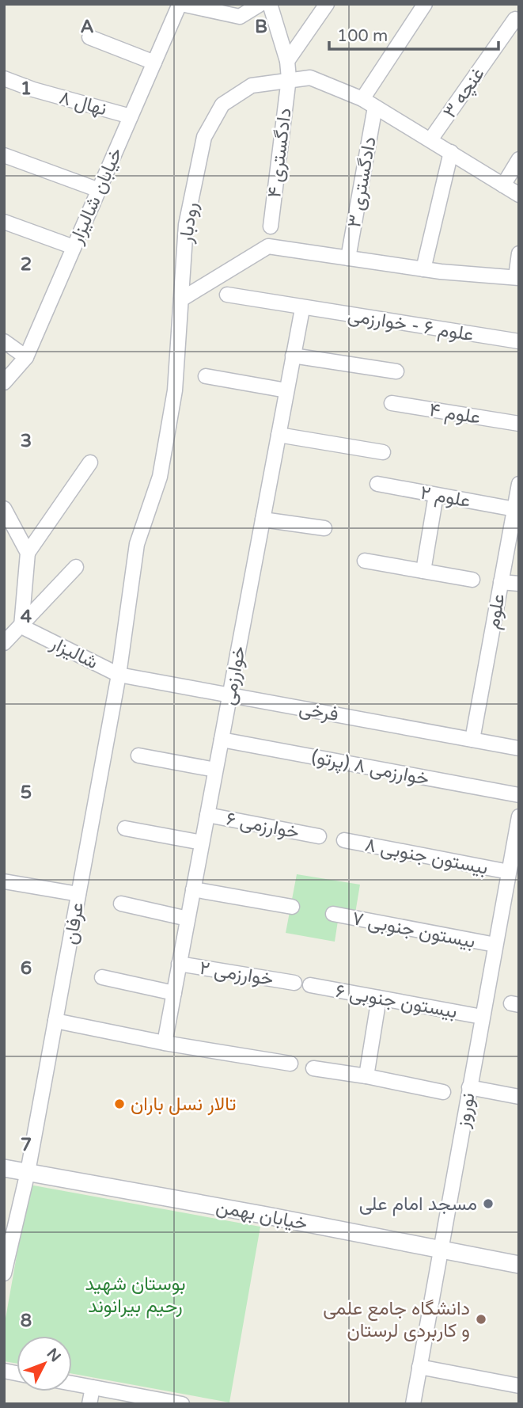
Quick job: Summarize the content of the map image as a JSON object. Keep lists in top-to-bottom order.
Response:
{
  "streets": {
    "street": [
      "غنچه ۳",
      "نهال ۸",
      "دادگستری ۴",
      "دادگستری ۳",
      "خیابان شالیزار",
      "رودبار",
      "علوم ۶ - خوارزمی",
      "علوم ۴",
      "علوم ۲",
      "علوم",
      "شالیزار",
      "خوارزمی",
      "فرخی",
      "خوارزمی ۸ (پرتو)",
      "خوارزمی ۶",
      "بیستون جنوبی ۸",
      "عرفان",
      "بیستون جنوبی ۷",
      "خوارزمی ۲",
      "بیستون جنوبی ۶",
      "نوروز",
      "خیابان بهمن"
    ]
  },
  "crossings": [
    ["غنچه ۳", "رودبار"],
    ["نهال ۸", "خیابان شالیزار"],
    ["دادگستری ۴", "رودبار"],
    ["دادگستری ۳", "رودبار"],
    ["رودبار", "شالیزار"],
    ["رودبار", "فرخی"],
    ["رودبار", "عرفان"],
    ["علوم ۶ - خوارزمی", "خوارزمی"],
    ["علوم ۲", "علوم"],
    ["علوم", "فرخی"],
    ["شالیزار", "فرخی"],
    ["شالیزار", "عرفان"],
    ["خوارزمی", "فرخی"],
    ["خوارزمی", "خوارزمی ۸ (پرتو)"],
    ["خوارزمی", "خوارزمی ۶"],
    ["خوارزمی", "خوارزمی ۲"],
    ["فرخی", "عرفان"],
    ["بیستون جنوبی ۸", "نوروز"],
    ["عرفان", "خیابان بهمن"],
    ["بیستون جنوبی ۷", "نوروز"],
    ["بیستون جنوبی ۶", "نوروز"],
    ["نوروز", "خیابان بهمن"]
  ],
  "parks": ["بوستان شهید رحیم بیرانوند"],
  "places": ["تالار نسل باران", "مسجد امام علی", "دانشگاه جامع علمی و کاربردی لرستان"],
  "scale_bar": "100 m",
  "north": "top right",
  "grid": {
    "columns": ["A", "B"],
    "rows": [
      "1",
      "2",
      "3",
      "4",
      "5",
      "6",
      "7",
      "8"
    ]
  }
}
